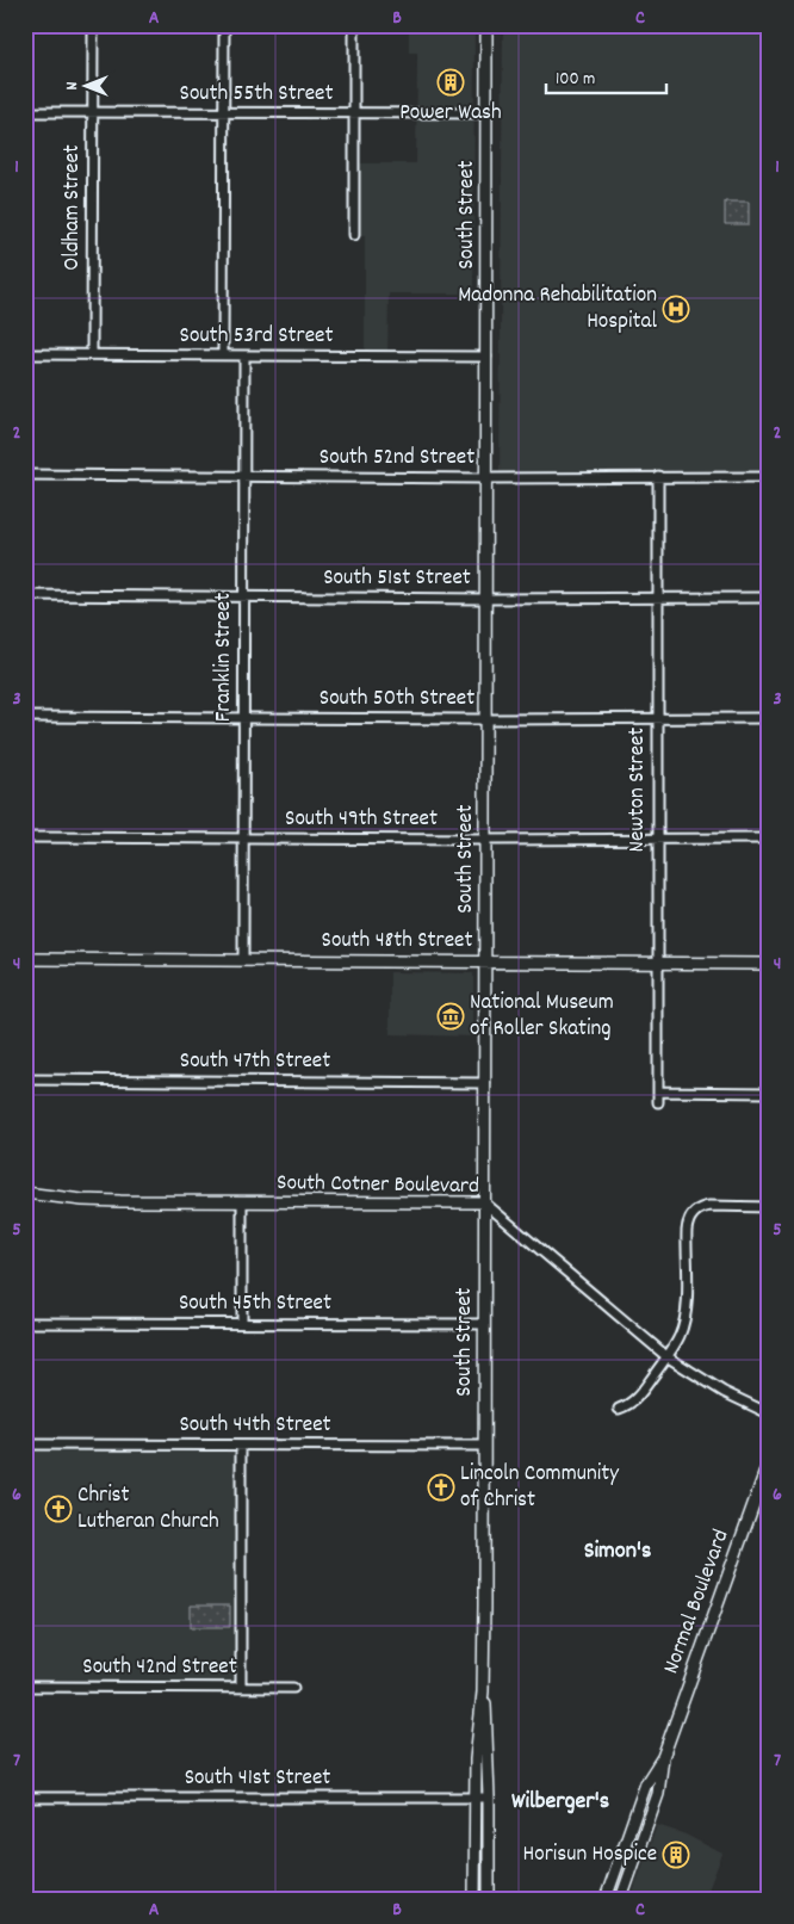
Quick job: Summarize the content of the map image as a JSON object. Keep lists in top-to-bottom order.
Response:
{
  "streets": {
    "main road": [
      "South Street",
      "South 48th Street",
      "South Cotner Boulevard",
      "Normal Boulevard"
    ],
    "street": [
      "South 55th Street",
      "Oldham Street",
      "South 53rd Street",
      "South 52nd Street",
      "South 51st Street",
      "Franklin Street",
      "South 50th Street",
      "Newton Street",
      "South 49th Street",
      "South 47th Street",
      "South 45th Street",
      "South 44th Street",
      "South 42nd Street",
      "South 41st Street"
    ]
  },
  "crossings": [
    ["South 55th Street", "Oldham Street"],
    ["South 55th Street", "South Street"],
    ["Oldham Street", "South 53rd Street"],
    ["South Street", "South 53rd Street"],
    ["South Street", "South 52nd Street"],
    ["South Street", "South 51st Street"],
    ["South Street", "South 50th Street"],
    ["South Street", "South 49th Street"],
    ["South Street", "South 48th Street"],
    ["South Street", "South 47th Street"],
    ["South Street", "South Cotner Boulevard"],
    ["South Street", "South 45th Street"],
    ["South Street", "South 44th Street"],
    ["South Street", "South 41st Street"],
    ["South 53rd Street", "Franklin Street"],
    ["South 52nd Street", "Franklin Street"],
    ["South 52nd Street", "Newton Street"],
    ["South 51st Street", "Franklin Street"],
    ["South 51st Street", "Newton Street"],
    ["Franklin Street", "South 50th Street"],
    ["Franklin Street", "South 49th Street"],
    ["Franklin Street", "South 48th Street"],
    ["South 50th Street", "Newton Street"],
    ["Newton Street", "South 49th Street"],
    ["Newton Street", "South 48th Street"]
  ],
  "districts": ["Simon's", "Wilberger's"],
  "places": {
    "building": ["Power Wash", "Horisun Hospice"],
    "hospital": ["Madonna Rehabilitation Hospital"],
    "museum": ["National Museum of Roller Skating"],
    "church": ["Lincoln Community of Christ", "Christ Lutheran Church"]
  },
  "scale_bar": "100 m",
  "north": "left",
  "grid": {
    "columns": ["A", "B", "C"],
    "rows": [
      "1",
      "2",
      "3",
      "4",
      "5",
      "6",
      "7"
    ]
  }
}
